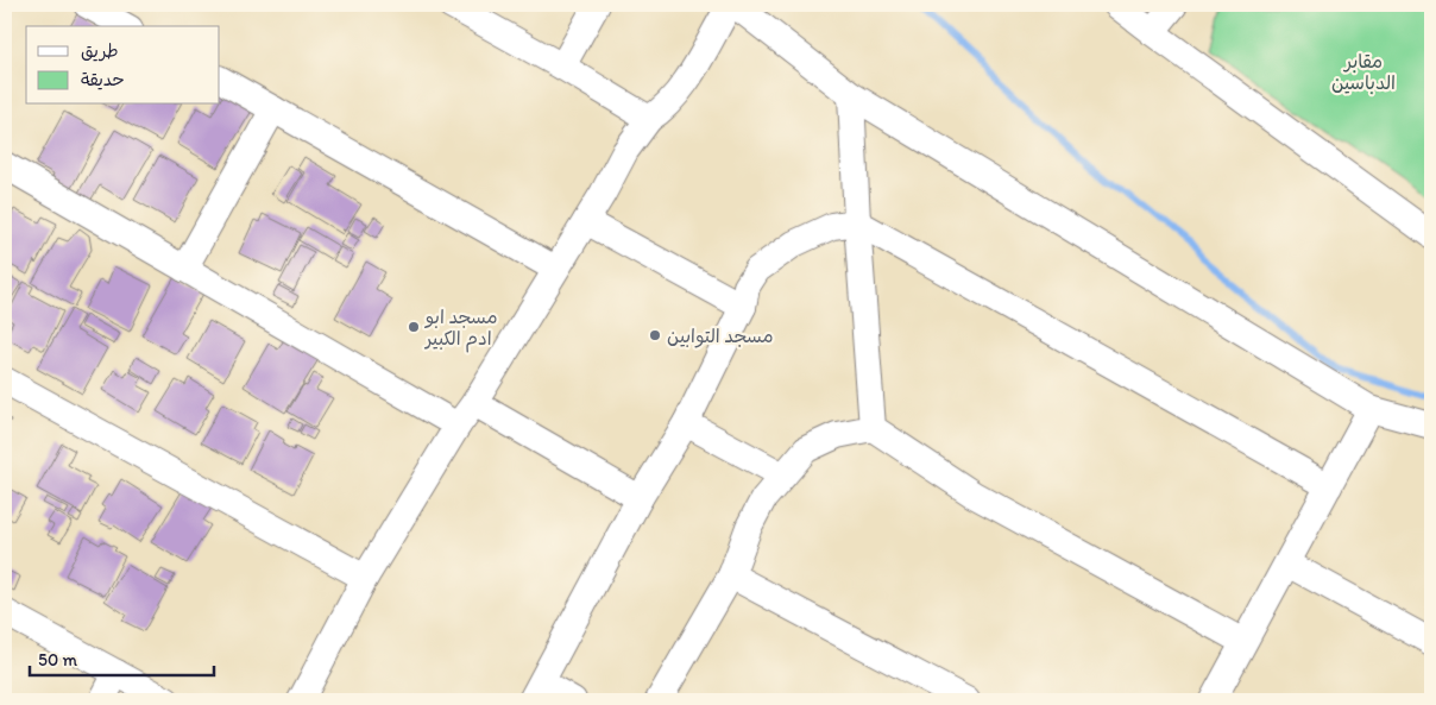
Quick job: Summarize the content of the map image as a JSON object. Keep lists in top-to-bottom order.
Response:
{
  "parks": ["مقابر الدباسين"],
  "places": ["مسجد ابو ادم الكبير", "مسجد التوابين"],
  "legend": ["طريق", "حديقة"],
  "scale_bar": "50 m"
}
